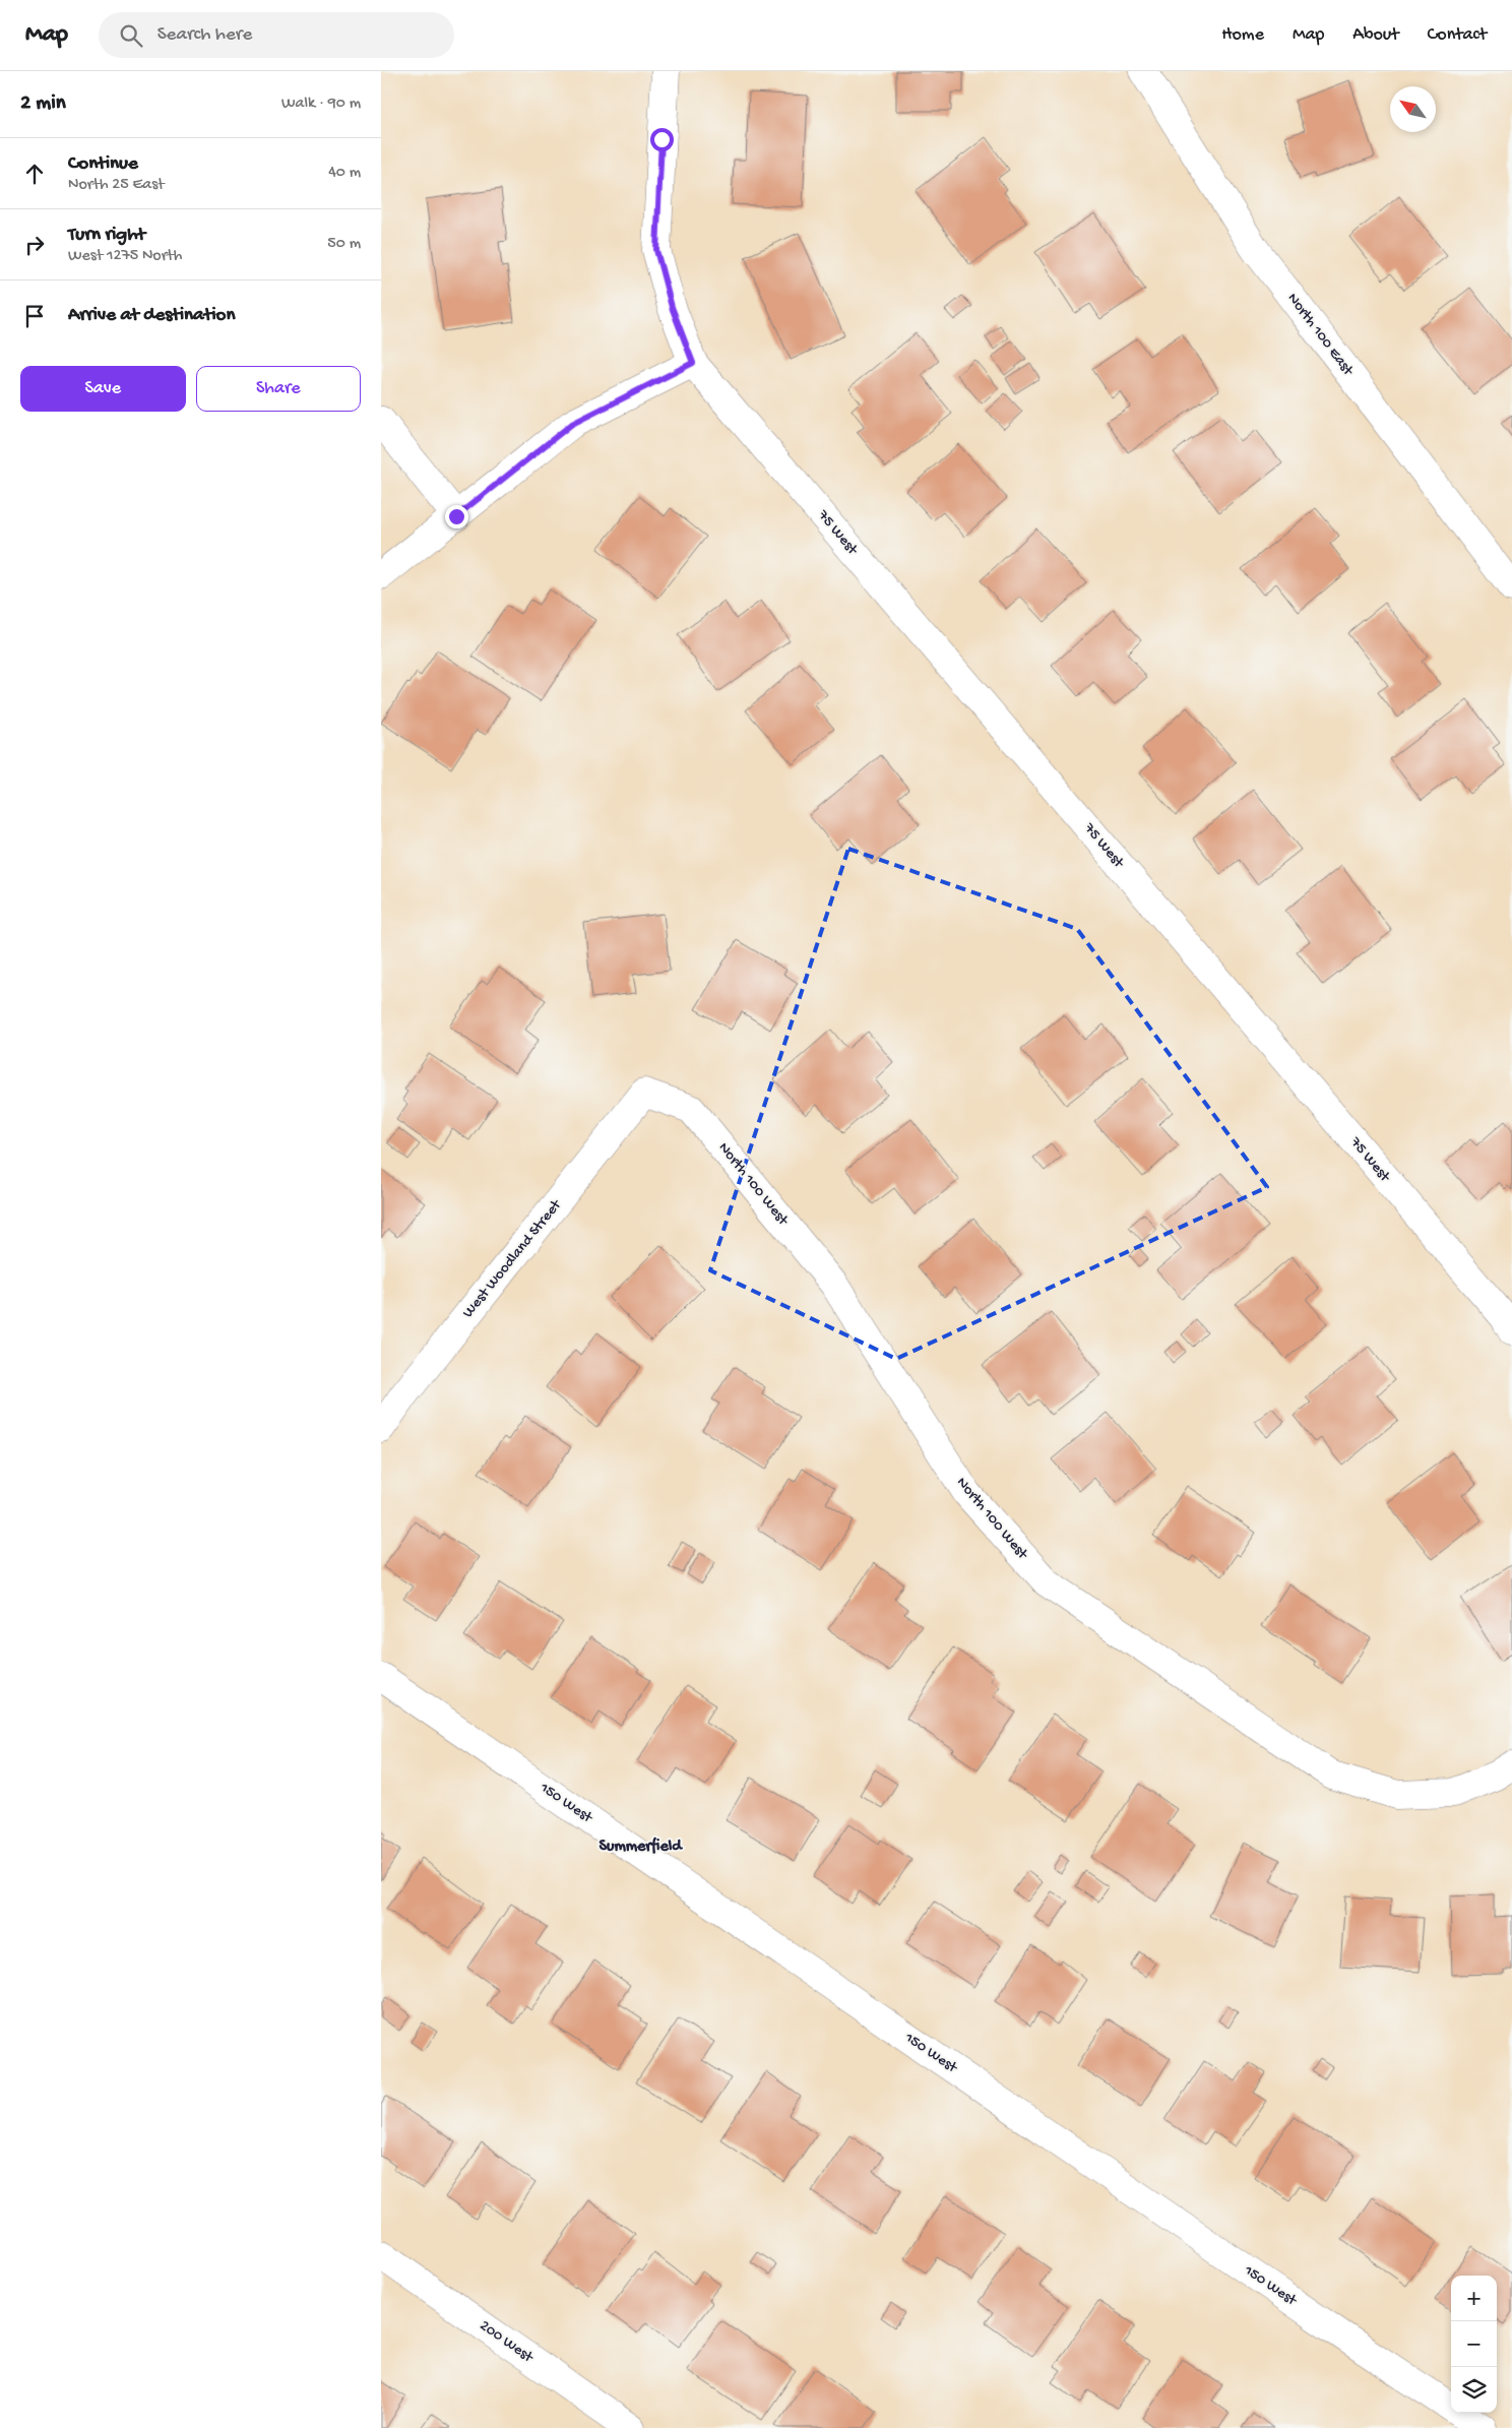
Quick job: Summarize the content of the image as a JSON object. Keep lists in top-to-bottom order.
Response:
{
  "streets": {
    "street": [
      "North 100 East",
      "75 West",
      "North 100 West",
      "West Woodland Street",
      "150 West",
      "200 West"
    ]
  },
  "crossings": [
    ["North 100 West", "West Woodland Street"]
  ],
  "districts": ["Summerfield"],
  "north": "top left",
  "page": {
    "header": "Map",
    "search": "Search here",
    "nav": [
      "Home",
      "Map",
      "About",
      "Contact"
    ],
    "heading": ["2 min", "Walk · 90 m"],
    "list": [
      ["Continue", "North 25 East", "40 m"],
      ["Turn right", "West 1275 North", "50 m"],
      "Arrive at destination"
    ],
    "buttons": ["Save", "Share"],
    "map_buttons": ["+", "−"]
  }
}
